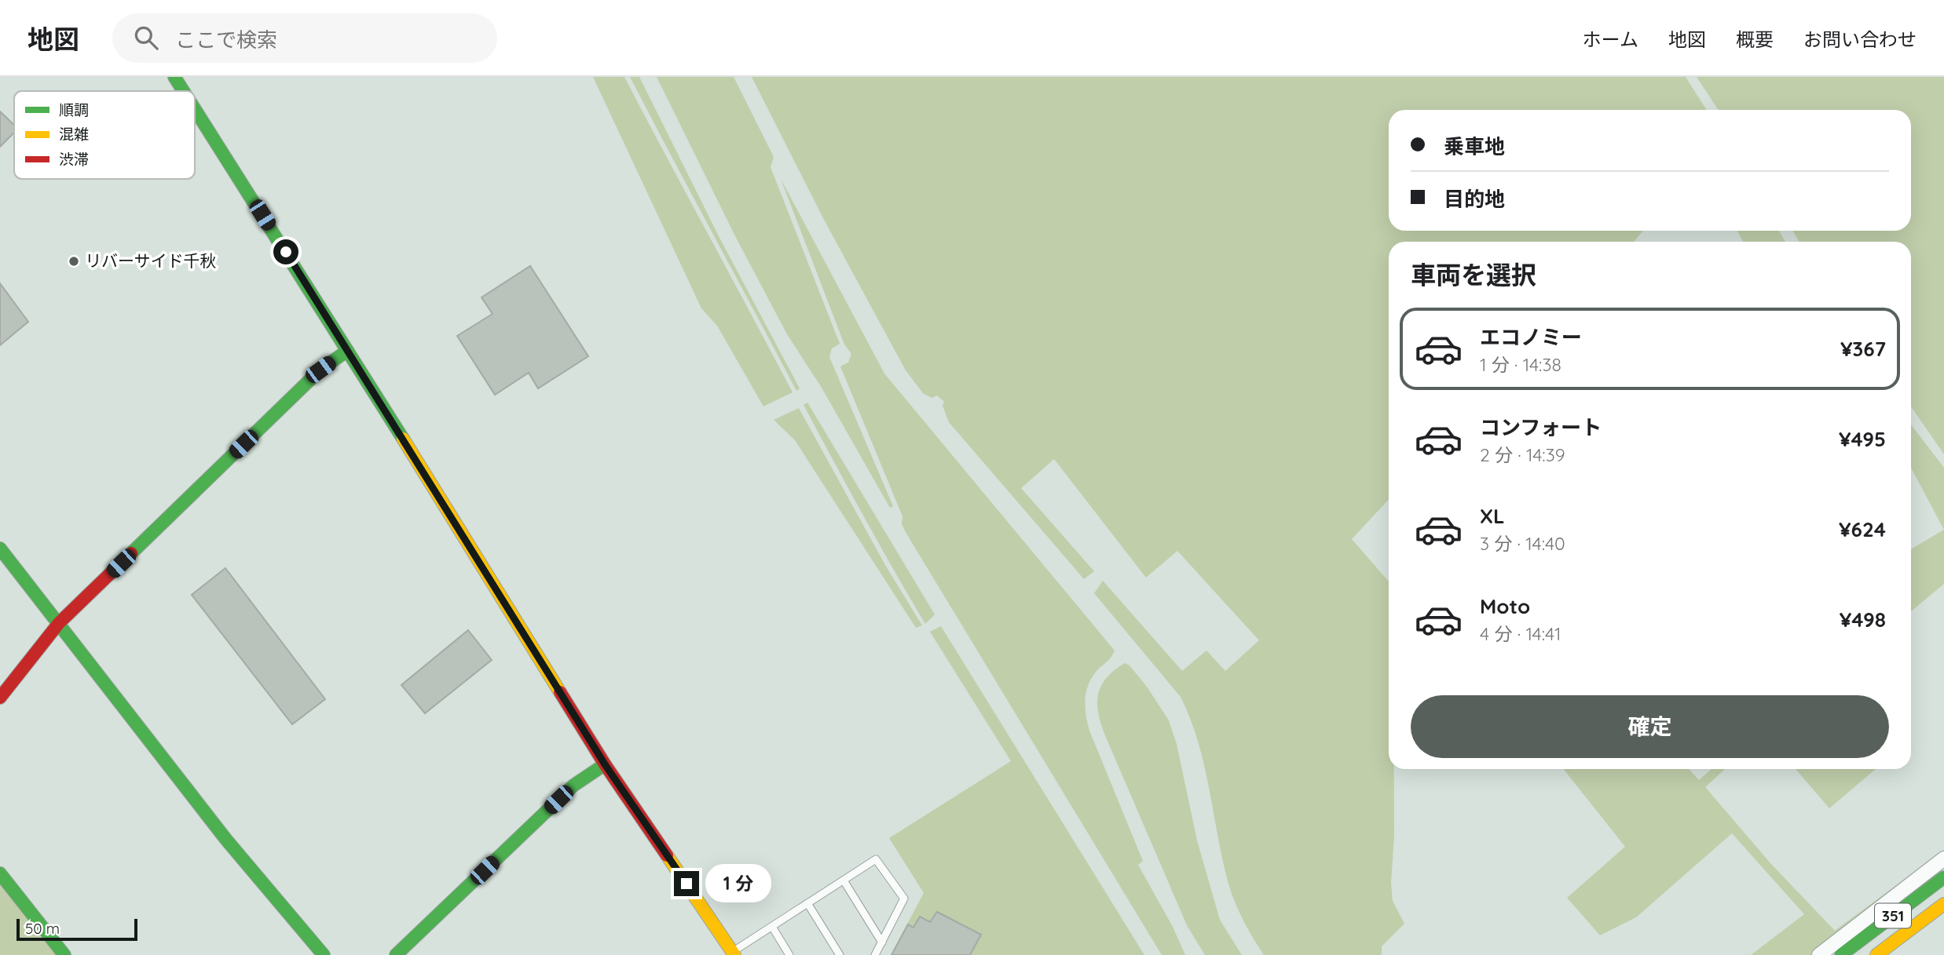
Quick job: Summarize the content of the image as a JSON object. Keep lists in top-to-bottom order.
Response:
{
  "streets": {
    "main road": ["351"]
  },
  "places": ["リバーサイド千秋"],
  "legend": ["順調", "混雑", "渋滞"],
  "scale_bar": "50 m",
  "page": {
    "header": "地図",
    "search": "ここで検索",
    "nav": [
      "ホーム",
      "地図",
      "概要",
      "お問い合わせ"
    ],
    "banner": ["乗車地", "目的地"],
    "heading": "車両を選択",
    "list": [
      {
        "name": "エコノミー",
        "note": "1 分 · 14:38",
        "value": "¥367"
      },
      {
        "name": "コンフォート",
        "note": "2 分 · 14:39",
        "value": "¥495"
      },
      {
        "name": "XL",
        "note": "3 分 · 14:40",
        "value": "¥624"
      },
      {
        "name": "Moto",
        "note": "4 分 · 14:41",
        "value": "¥498"
      }
    ],
    "buttons": "確定",
    "bubble": "1 分",
    "scale": "50 m"
  }
}
